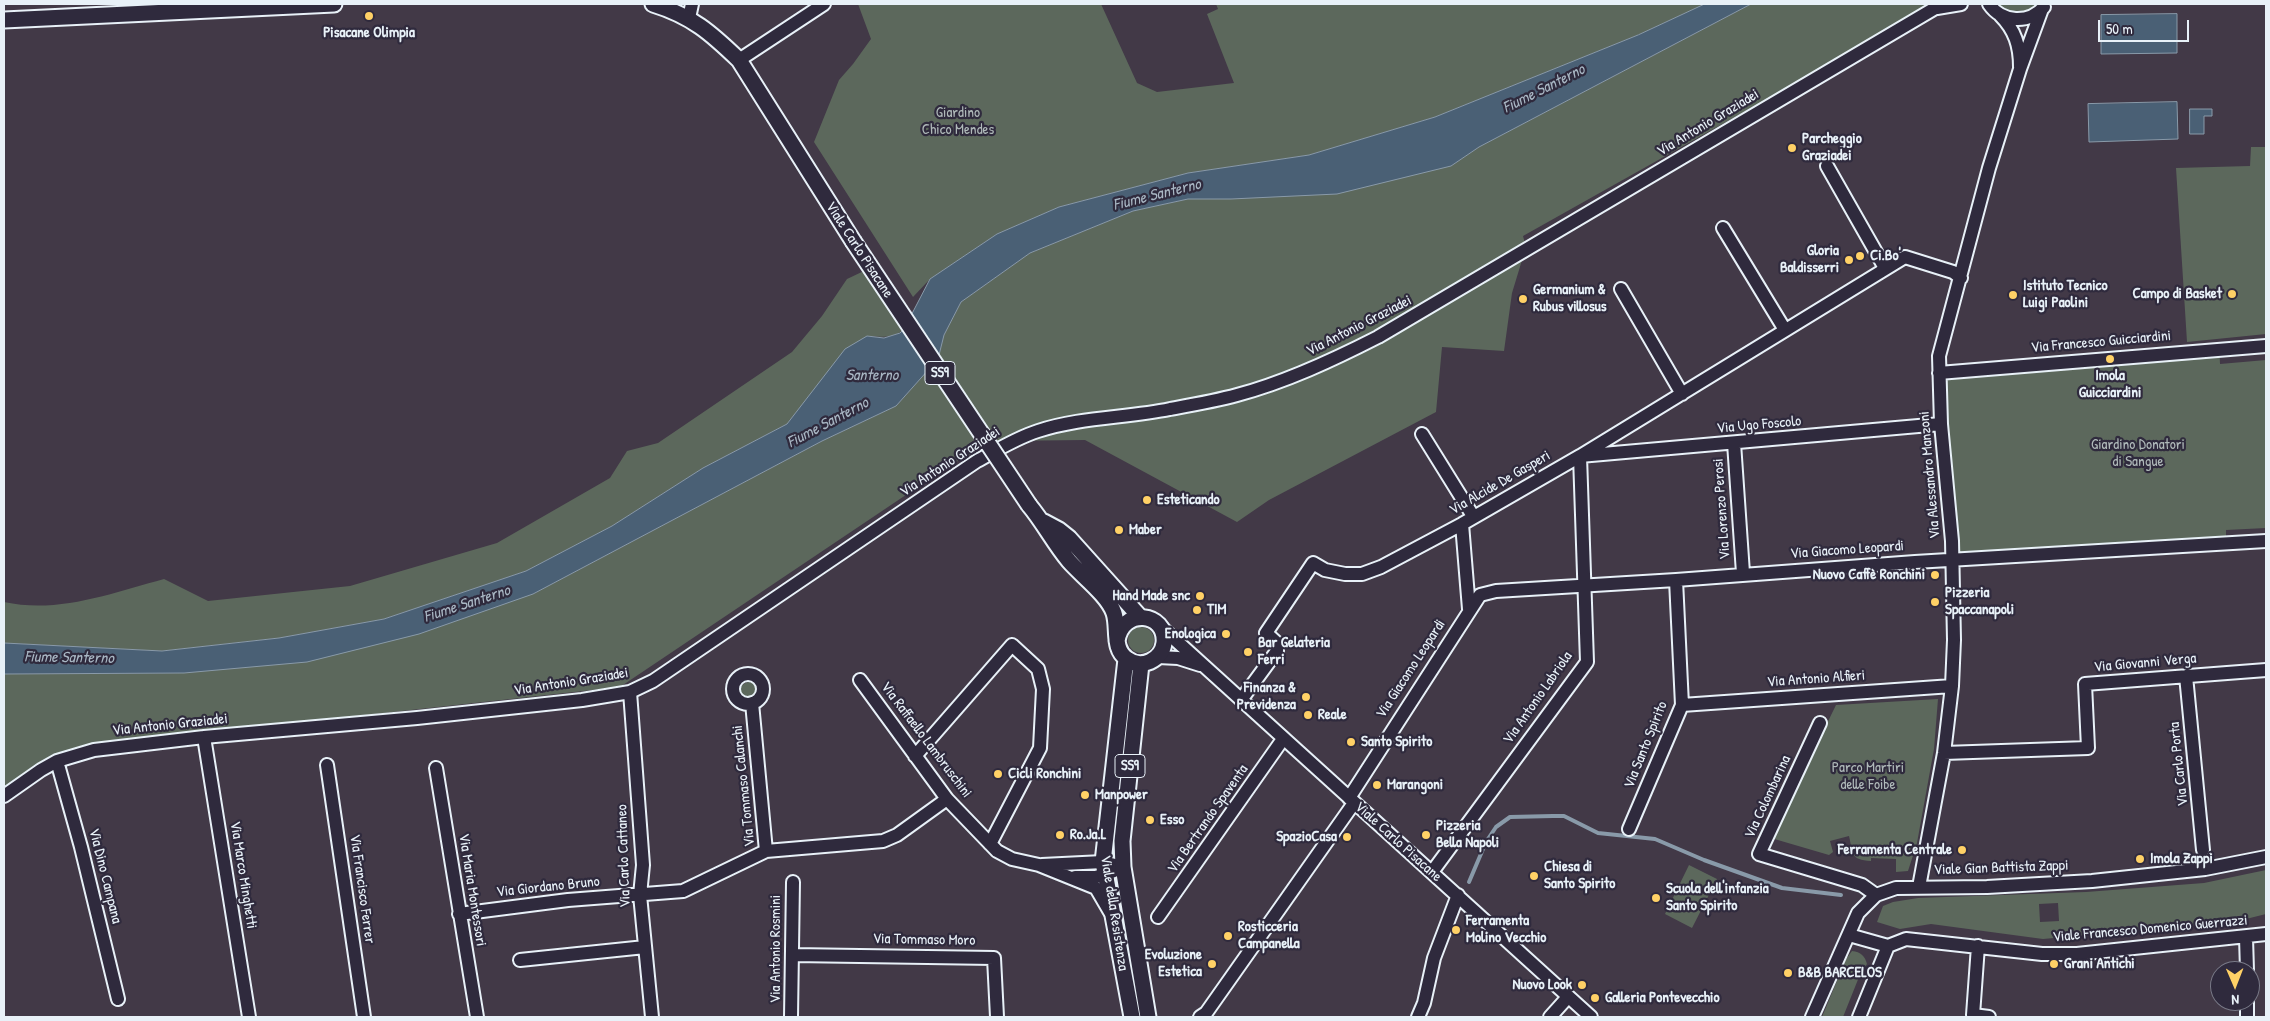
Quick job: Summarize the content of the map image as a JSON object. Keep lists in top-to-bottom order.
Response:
{
  "streets": {
    "main road": ["Viale Carlo Pisacane", "SS9", "Viale della Resistenza"],
    "street": [
      "Via Antonio Graziadei",
      "Via Francesco Guicciardini",
      "Via Ugo Foscolo",
      "Via Alessandro Manzoni",
      "Via Alcide De Gasperi",
      "Via Lorenzo Perosi",
      "Via Giacomo Leopardi",
      "Via Giovanni Verga",
      "Via Antonio Alfieri",
      "Via Antonio Labriola",
      "Via Raffaello Lambruschini",
      "Via Santo Spirito",
      "Via Carlo Porta",
      "Via Tommaso Calanchi",
      "Via Colombarina",
      "Via Bertrando Spaventa",
      "Via Carlo Cattaneo",
      "Viale Gian Battista Zappi",
      "Via Marco Minghetti",
      "Via Dino Campana",
      "Via Giordano Bruno",
      "Via Francisco Ferrer",
      "Via Maria Montessori",
      "Viale Francesco Domenico Guerrazzi",
      "Via Tommaso Moro",
      "Via Antonio Rosmini"
    ]
  },
  "crossings": [
    ["Via Antonio Graziadei", "Via Carlo Cattaneo"],
    ["Via Antonio Graziadei", "Via Marco Minghetti"],
    ["Via Antonio Graziadei", "Via Dino Campana"],
    ["Viale Carlo Pisacane", "Via Alcide De Gasperi"],
    ["Viale Carlo Pisacane", "Via Giacomo Leopardi"],
    ["Viale Carlo Pisacane", "Via Antonio Labriola"],
    ["Viale Carlo Pisacane", "Via Bertrando Spaventa"],
    ["Viale Carlo Pisacane", "Viale della Resistenza"],
    ["Via Francesco Guicciardini", "Via Alessandro Manzoni"],
    ["Via Ugo Foscolo", "Via Alessandro Manzoni"],
    ["Via Ugo Foscolo", "Via Alcide De Gasperi"],
    ["Via Ugo Foscolo", "Via Lorenzo Perosi"],
    ["Via Ugo Foscolo", "Via Antonio Labriola"],
    ["Via Alessandro Manzoni", "Via Alcide De Gasperi"],
    ["Via Alessandro Manzoni", "Via Giacomo Leopardi"],
    ["Via Alessandro Manzoni", "Via Giovanni Verga"],
    ["Via Alessandro Manzoni", "Via Antonio Alfieri"],
    ["Via Alessandro Manzoni", "Viale Gian Battista Zappi"],
    ["Via Alcide De Gasperi", "Via Antonio Labriola"],
    ["Via Lorenzo Perosi", "Via Giacomo Leopardi"],
    ["Via Giacomo Leopardi", "Via Antonio Labriola"],
    ["Via Giacomo Leopardi", "Via Santo Spirito"],
    ["Via Giovanni Verga", "Via Carlo Porta"],
    ["Via Antonio Alfieri", "Via Santo Spirito"],
    ["Via Raffaello Lambruschini", "Via Tommaso Calanchi"],
    ["Via Raffaello Lambruschini", "Viale della Resistenza"],
    ["Via Tommaso Calanchi", "Via Giordano Bruno"],
    ["Via Colombarina", "Viale Gian Battista Zappi"],
    ["Via Carlo Cattaneo", "Via Giordano Bruno"],
    ["Via Giordano Bruno", "Via Maria Montessori"],
    ["Via Tommaso Moro", "Via Antonio Rosmini"]
  ],
  "water": ["Fiume Santerno", "Santerno"],
  "parks": ["Giardino Chico Mendes", "Giardino Donatori di Sangue", "Parco Martiri delle Foibe"],
  "places": [
    "Pisacane Olimpia",
    "Parcheggio Graziadei",
    "Ci.Bo'",
    "Gloria Baldisserri",
    "Campo di Basket",
    "Istituto Tecnico Luigi Paolini",
    "Germanium & Rubus villosus",
    "Imola Guicciardini",
    "Esteticando",
    "Maber",
    "Nuovo Caffè Ronchini",
    "Hand Made snc",
    "Pizzeria Spaccanapoli",
    "TIM",
    "Enologica",
    "Bar Gelateria Ferri",
    "Finanza & Previdenza",
    "Reale",
    "Santo Spirito",
    "Cicli Ronchini",
    "Marangoni",
    "Manpower",
    "Esso",
    "Ro.Ja.L",
    "Pizzeria Bella Napoli",
    "SpazioCasa",
    "Ferramenta Centrale",
    "Imola Zappi",
    "Chiesa di Santo Spirito",
    "Scuola dell'infanzia Santo Spirito",
    "Ferramenta Molino Vecchio",
    "Rosticceria Campanella",
    "Evoluzione Estetica",
    "Grani Antichi",
    "B&B BARCELOS",
    "Nuovo Look",
    "Galleria Pontevecchio"
  ],
  "scale_bar": "50 m",
  "north": "bottom"
}
